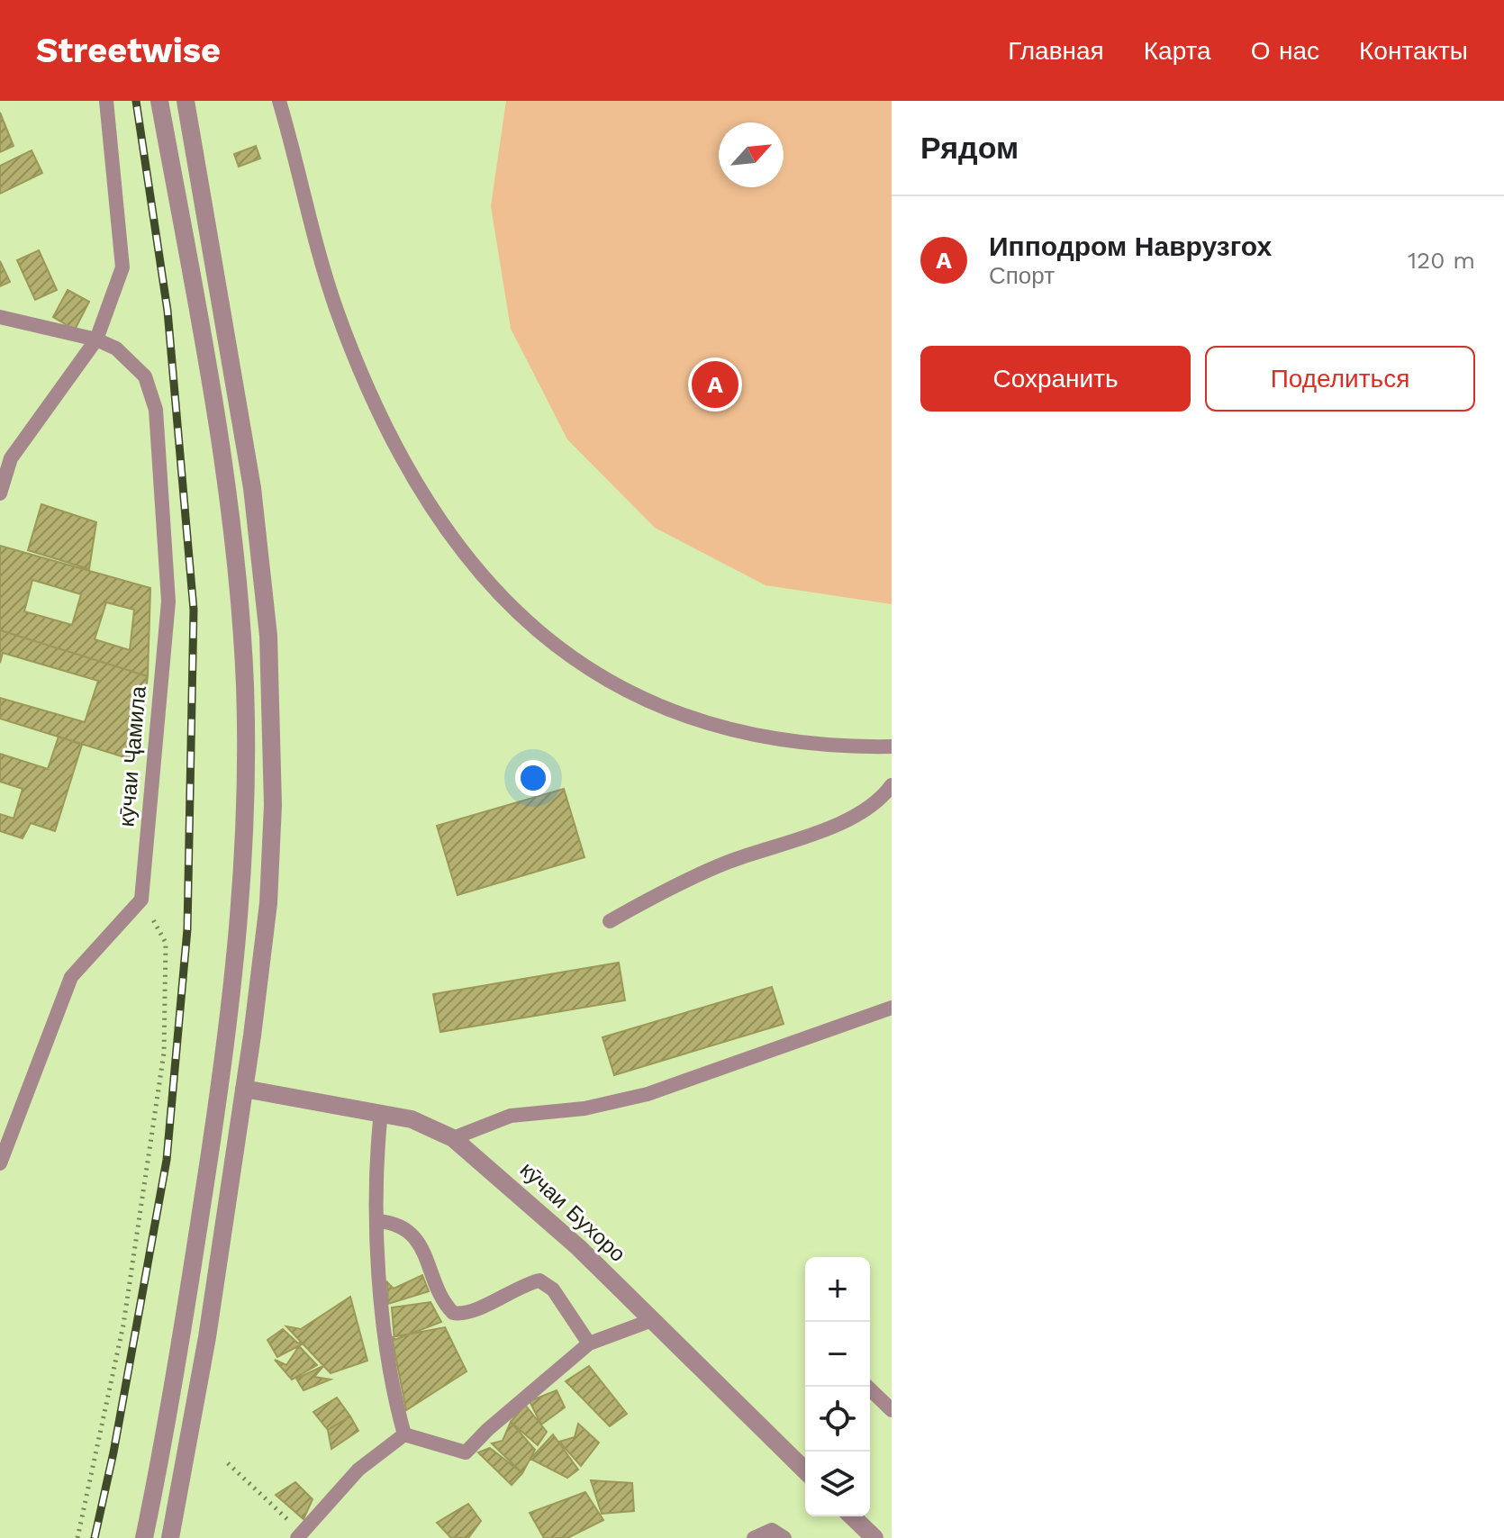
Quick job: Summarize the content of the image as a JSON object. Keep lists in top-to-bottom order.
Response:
{
  "streets": {
    "street": ["кӯчаи Бухоро"],
    "lane": ["кӯчаи Ҷамила"]
  },
  "north": "top right",
  "page": {
    "header": "Streetwise",
    "nav": [
      "Главная",
      "Карта",
      "О нас",
      "Контакты"
    ],
    "heading": "Рядом",
    "list": [
      {
        "mark": "A",
        "name": "Ипподром Наврузгох",
        "note": "Спорт",
        "value": "120 m"
      }
    ],
    "buttons": ["Сохранить", "Поделиться"],
    "pins": "A",
    "map_buttons": ["+", "−"]
  }
}
